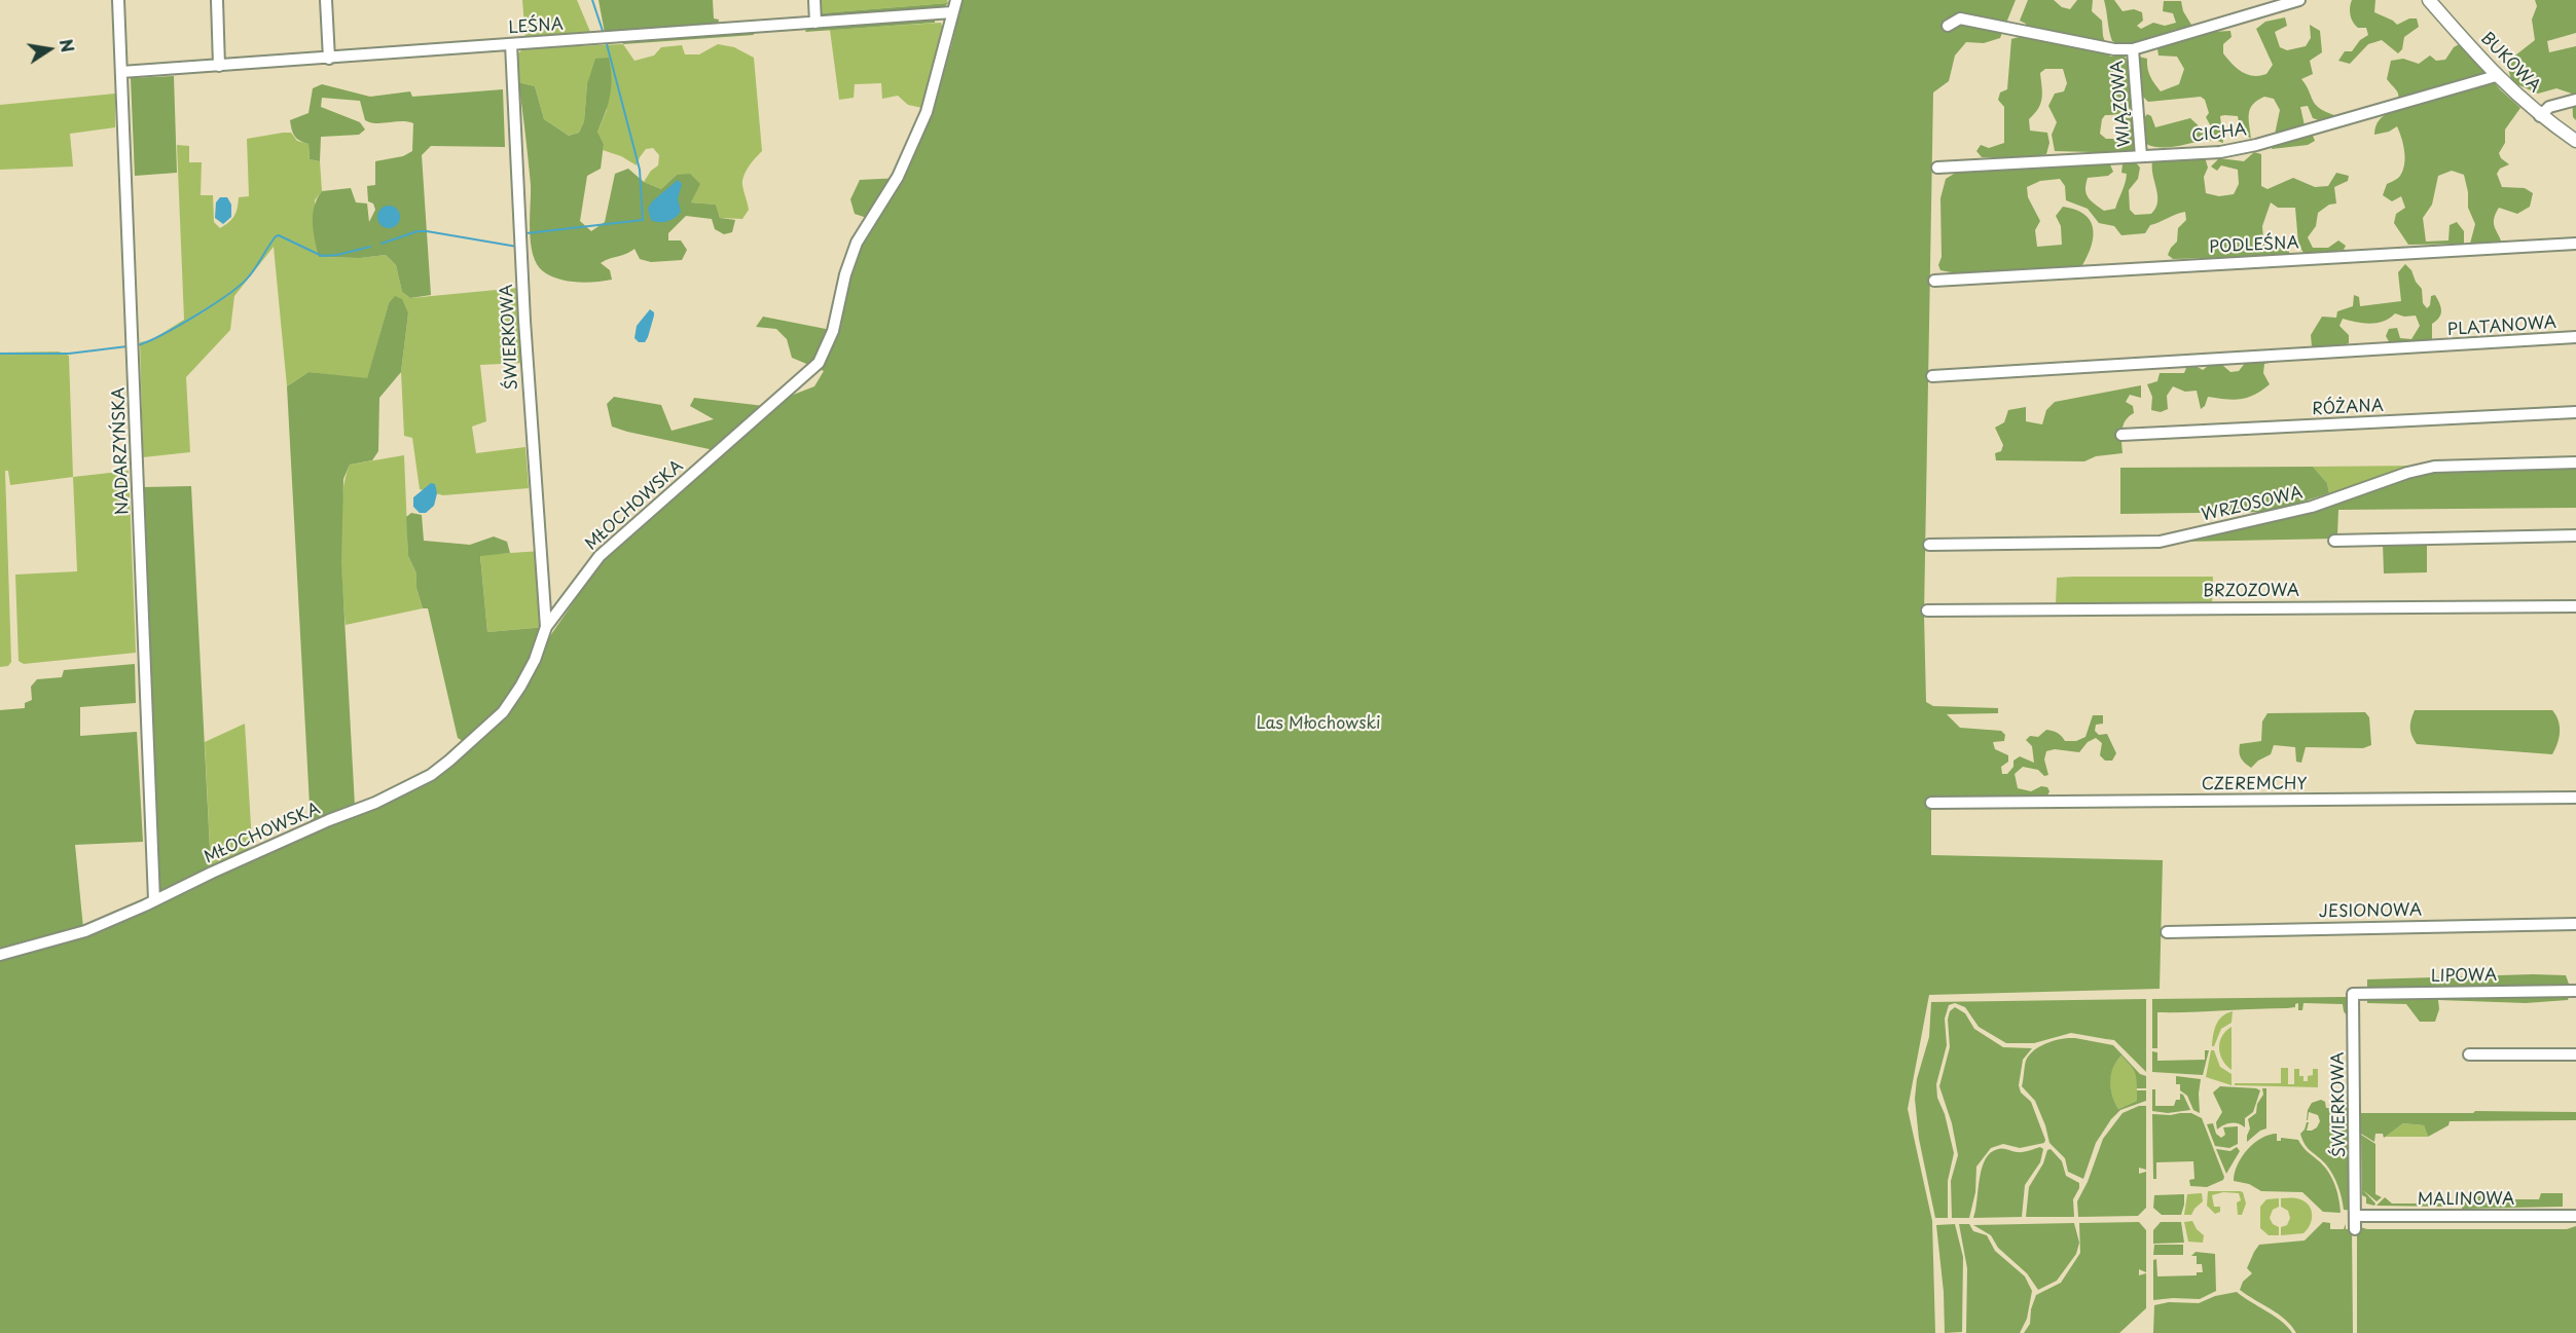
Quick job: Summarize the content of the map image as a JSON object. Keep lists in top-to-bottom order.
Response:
{
  "streets": {
    "street": [
      "LEŚNA",
      "BUKOWA",
      "WIĄZOWA",
      "CICHA",
      "PODLEŚNA",
      "PLATANOWA",
      "ŚWIERKOWA",
      "RÓŻANA",
      "NADARZYŃSKA",
      "WRZOSOWA",
      "MŁOCHOWSKA",
      "BRZOZOWA",
      "CZEREMCHY",
      "JESIONOWA",
      "LIPOWA",
      "MALINOWA"
    ]
  },
  "crossings": [
    ["LEŚNA", "ŚWIERKOWA"],
    ["LEŚNA", "NADARZYŃSKA"],
    ["LEŚNA", "MŁOCHOWSKA"],
    ["BUKOWA", "CICHA"],
    ["WIĄZOWA", "CICHA"],
    ["ŚWIERKOWA", "MŁOCHOWSKA"],
    ["ŚWIERKOWA", "LIPOWA"],
    ["ŚWIERKOWA", "MALINOWA"],
    ["NADARZYŃSKA", "MŁOCHOWSKA"]
  ],
  "parks": ["Las Młochowski"],
  "north": "right"
}
